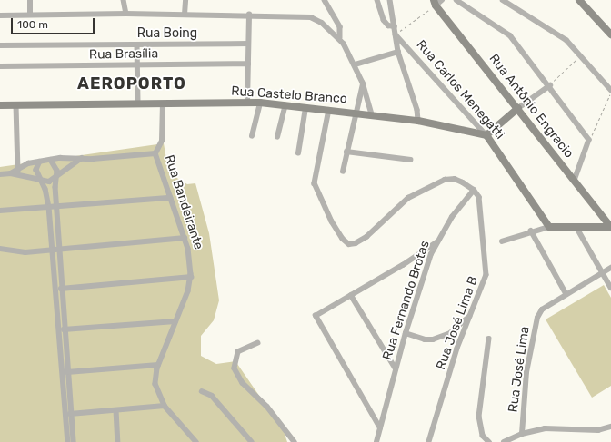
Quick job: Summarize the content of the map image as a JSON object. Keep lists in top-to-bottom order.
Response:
{
  "streets": {
    "street": [
      "Rua Boing",
      "Rua Brasília",
      "Rua Carlos Menegatti",
      "Rua Castelo Branco",
      "Rua Antônio Engracio",
      "Rua Bandeirante",
      "Rua Fernando Brotas",
      "Rua José Lima B",
      "Rua José Lima"
    ]
  },
  "crossings": [
    ["Rua Carlos Menegatti", "Rua Castelo Branco"],
    ["Rua Castelo Branco", "Rua Bandeirante"],
    ["Rua Fernando Brotas", "Rua José Lima B"]
  ],
  "districts": ["AEROPORTO"],
  "scale_bar": "100 m"
}
